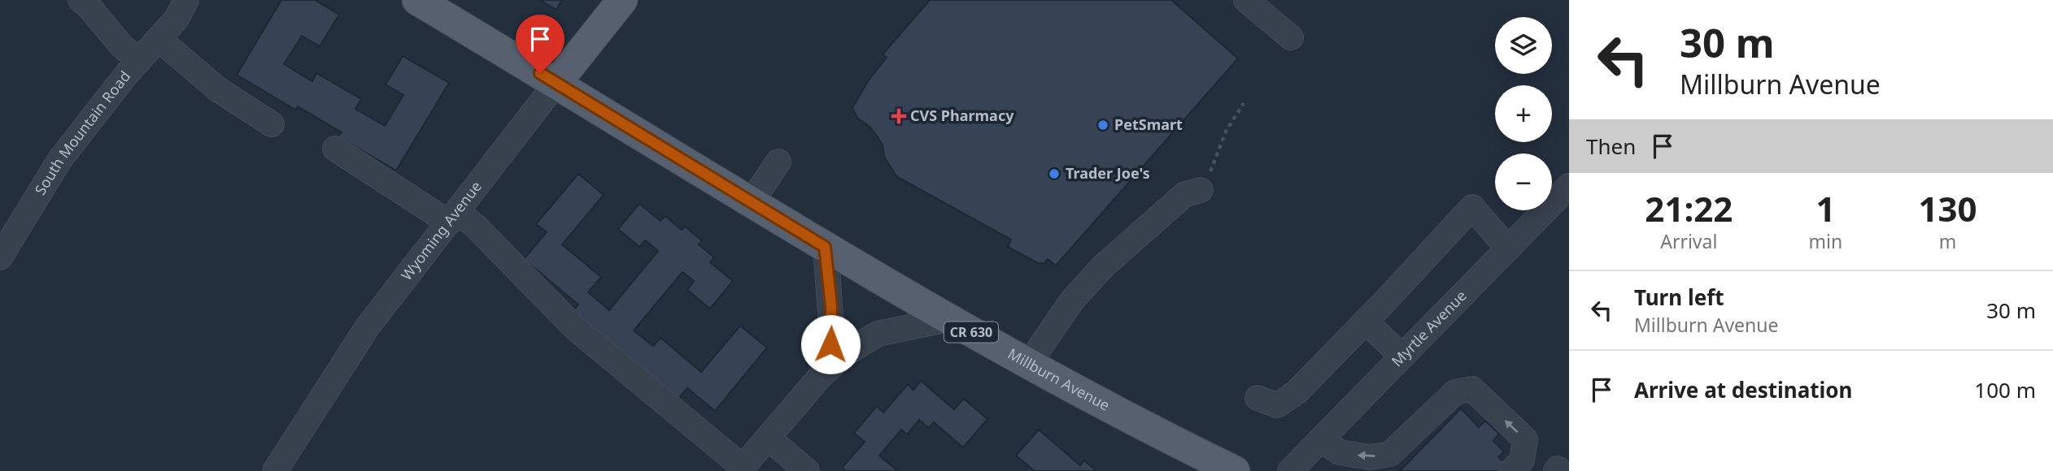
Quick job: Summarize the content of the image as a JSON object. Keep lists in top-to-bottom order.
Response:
{
  "streets": {
    "main road": ["Wyoming Avenue", "CR 630", "Millburn Avenue"],
    "street": ["South Mountain Road", "Myrtle Avenue"]
  },
  "crossings": [
    ["Wyoming Avenue", "Millburn Avenue"]
  ],
  "places": {
    "health": ["CVS Pharmacy"],
    "other": ["PetSmart", "Trader Joe's"]
  },
  "page": {
    "turn": ["30 m", "Millburn Avenue"],
    "map_buttons": ["+", "−"],
    "then": "Then",
    "eta": [
      "21:22",
      "Arrival",
      "1",
      "min",
      "130",
      "m"
    ],
    "list": [
      {
        "name": "Turn left",
        "note": "Millburn Avenue",
        "value": "30 m"
      },
      {
        "name": "Arrive at destination",
        "value": "100 m"
      }
    ]
  }
}
